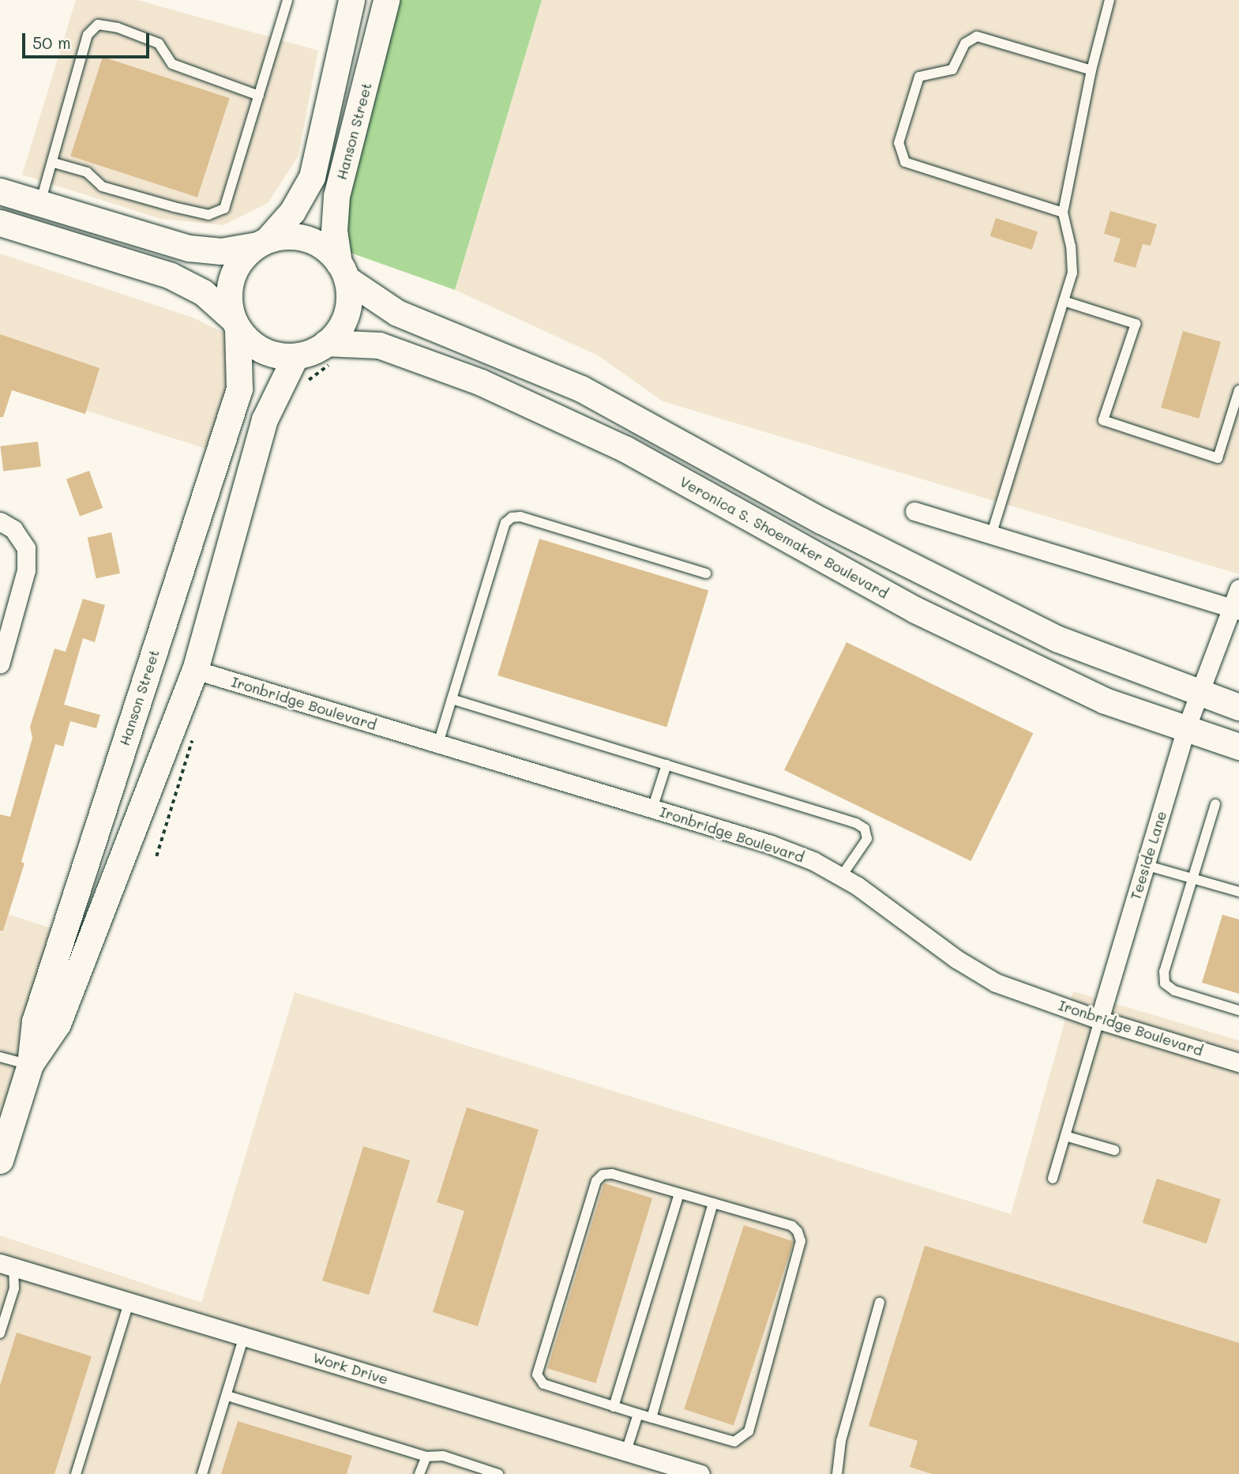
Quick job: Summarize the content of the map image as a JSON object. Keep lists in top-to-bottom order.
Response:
{
  "streets": {
    "street": [
      "Hanson Street",
      "Veronica S. Shoemaker Boulevard",
      "Ironbridge Boulevard",
      "Teeside Lane",
      "Work Drive"
    ]
  },
  "crossings": [
    ["Hanson Street", "Veronica S. Shoemaker Boulevard"],
    ["Hanson Street", "Ironbridge Boulevard"],
    ["Veronica S. Shoemaker Boulevard", "Teeside Lane"],
    ["Ironbridge Boulevard", "Teeside Lane"]
  ],
  "scale_bar": "50 m"
}
